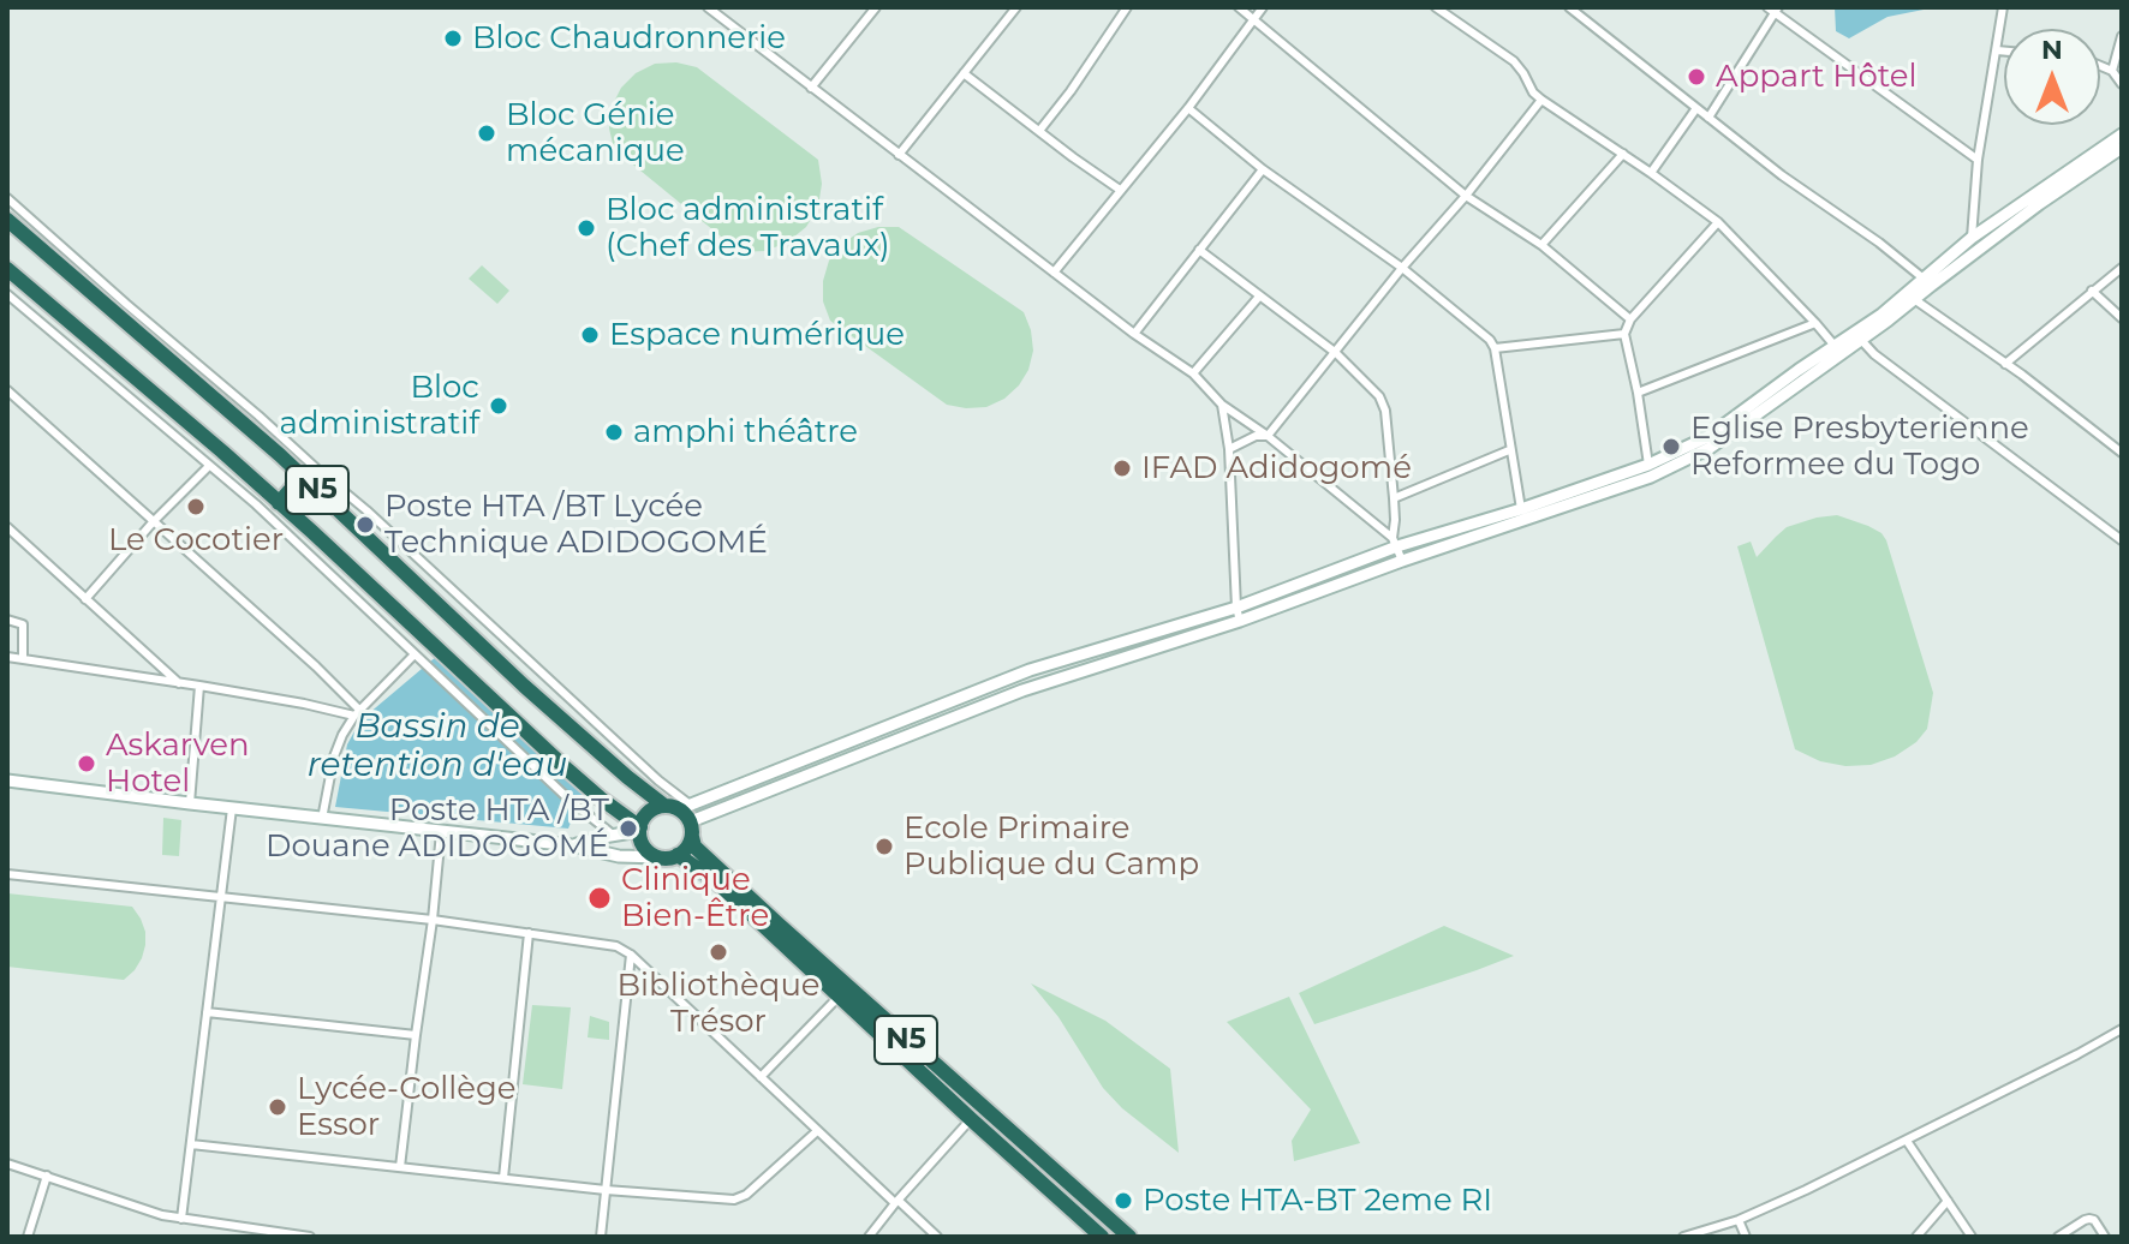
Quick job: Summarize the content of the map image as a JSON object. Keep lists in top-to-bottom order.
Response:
{
  "streets": {
    "highway": ["N5"]
  },
  "water": ["Bassin de retention d'eau"],
  "places": [
    "Bloc Chaudronnerie",
    "Appart Hôtel",
    "Bloc Génie mécanique",
    "Bloc administratif (Chef des Travaux)",
    "Espace numérique",
    "Bloc administratif",
    "amphi théâtre",
    "Eglise Presbyterienne Reformee du Togo",
    "IFAD Adidogomé",
    "Le Cocotier",
    "Poste HTA /BT Lycée Technique ADIDOGOMÉ",
    "Askarven Hotel",
    "Poste HTA /BT Douane ADIDOGOMÉ",
    "Ecole Primaire Publique du Camp",
    "Clinique Bien-Être",
    "Bibliothèque Trésor",
    "Lycée-Collège Essor",
    "Poste HTA-BT 2eme RI"
  ],
  "north": "top"
}
